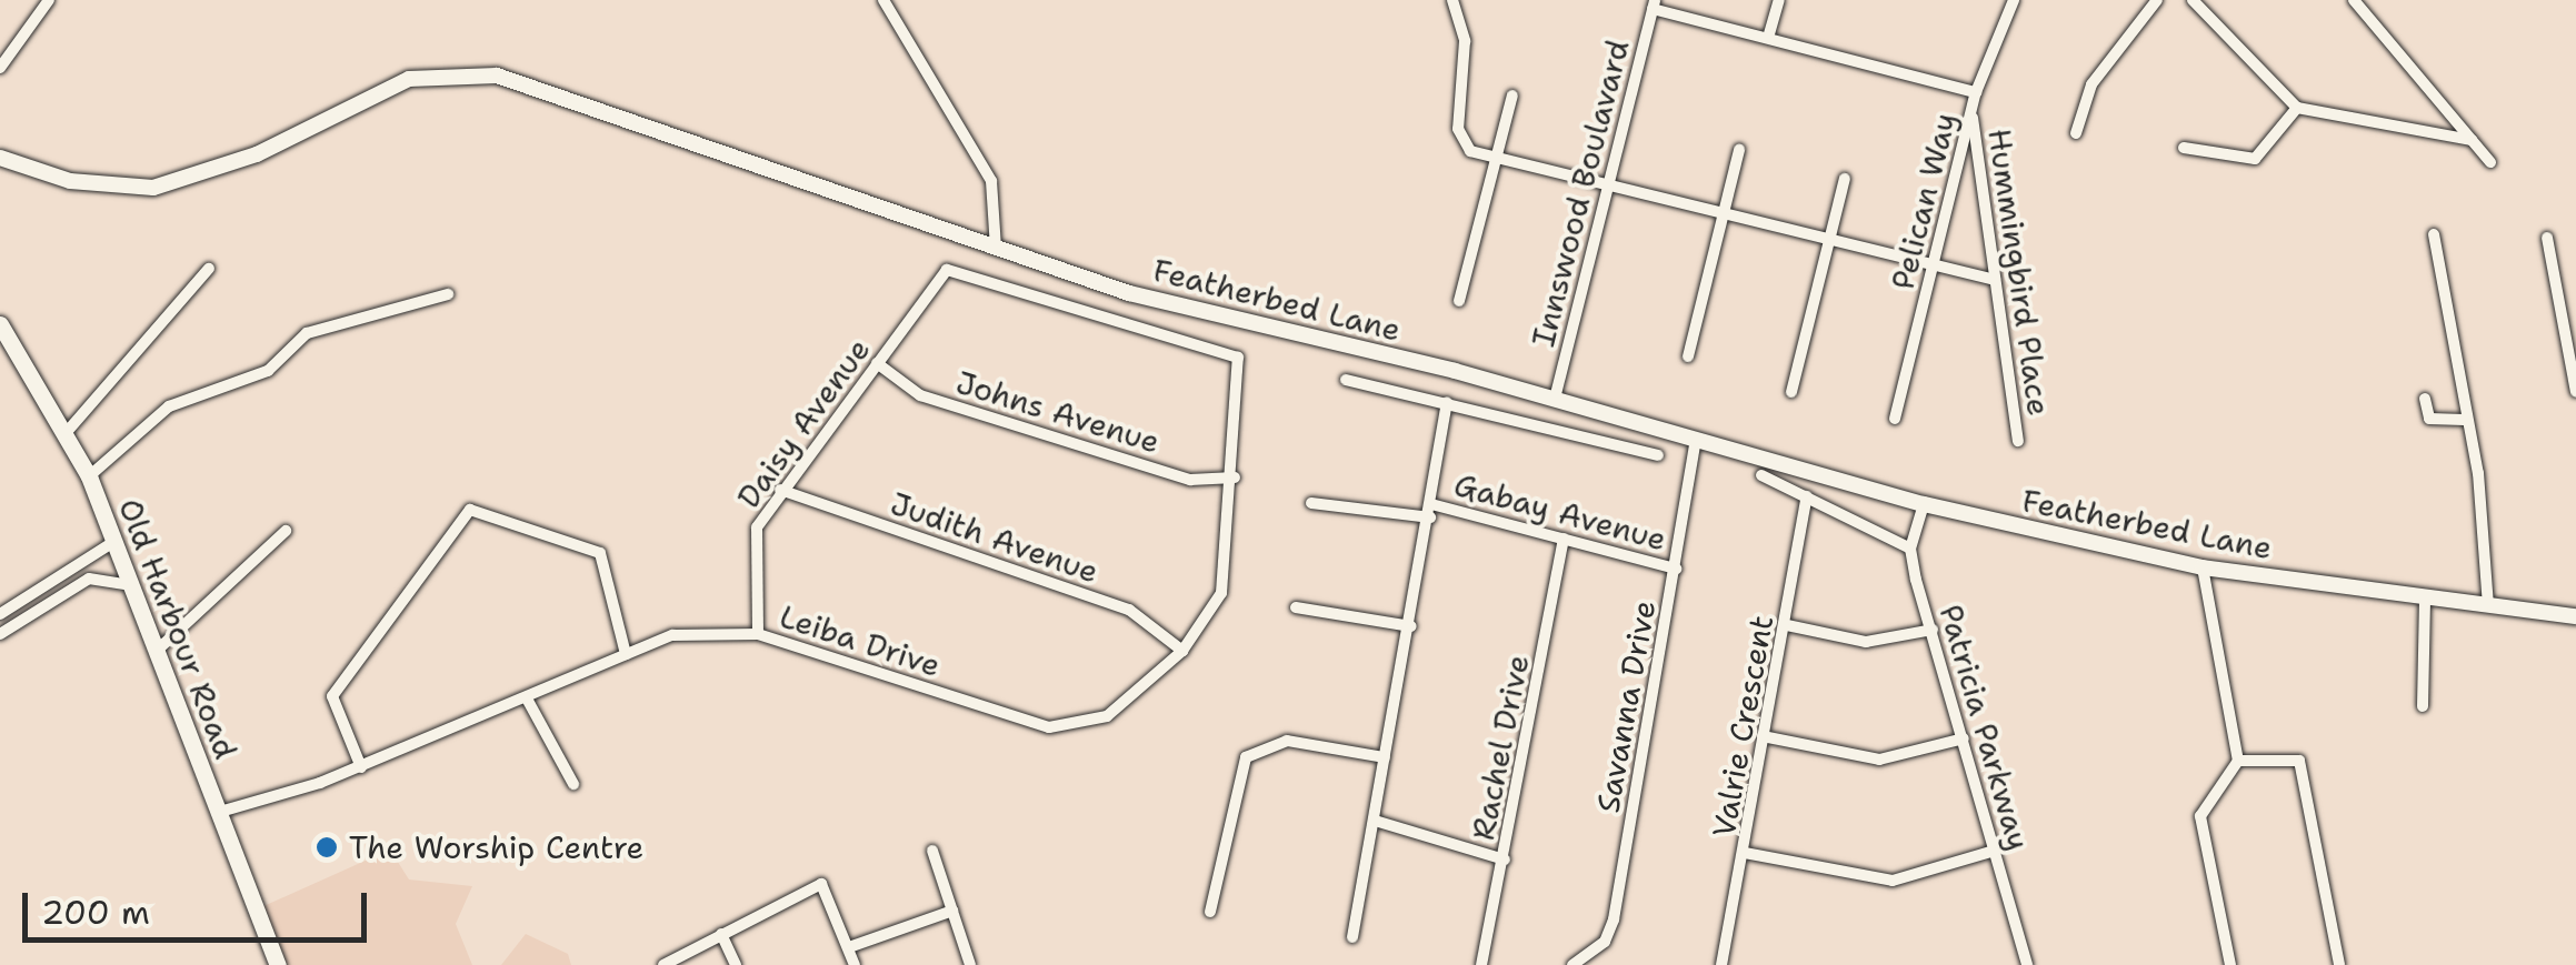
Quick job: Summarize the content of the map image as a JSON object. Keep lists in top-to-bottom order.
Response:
{
  "streets": {
    "main road": ["Featherbed Lane", "Old Harbour Road"],
    "street": [
      "Innswood Boulavard",
      "Pelican Way",
      "Hummingbird Place",
      "Johns Avenue",
      "Daisy Avenue",
      "Gabay Avenue",
      "Judith Avenue",
      "Leiba Drive",
      "Savanna Drive",
      "Valrie Crescent",
      "Patricia Parkway",
      "Rachel Drive"
    ]
  },
  "crossings": [
    ["Innswood Boulavard", "Featherbed Lane"],
    ["Pelican Way", "Hummingbird Place"],
    ["Featherbed Lane", "Savanna Drive"],
    ["Johns Avenue", "Daisy Avenue"],
    ["Johns Avenue", "Leiba Drive"],
    ["Daisy Avenue", "Judith Avenue"],
    ["Daisy Avenue", "Leiba Drive"],
    ["Gabay Avenue", "Savanna Drive"],
    ["Gabay Avenue", "Rachel Drive"],
    ["Judith Avenue", "Leiba Drive"],
    ["Old Harbour Road", "Leiba Drive"]
  ],
  "places": ["The Worship Centre"],
  "scale_bar": "200 m"
}
